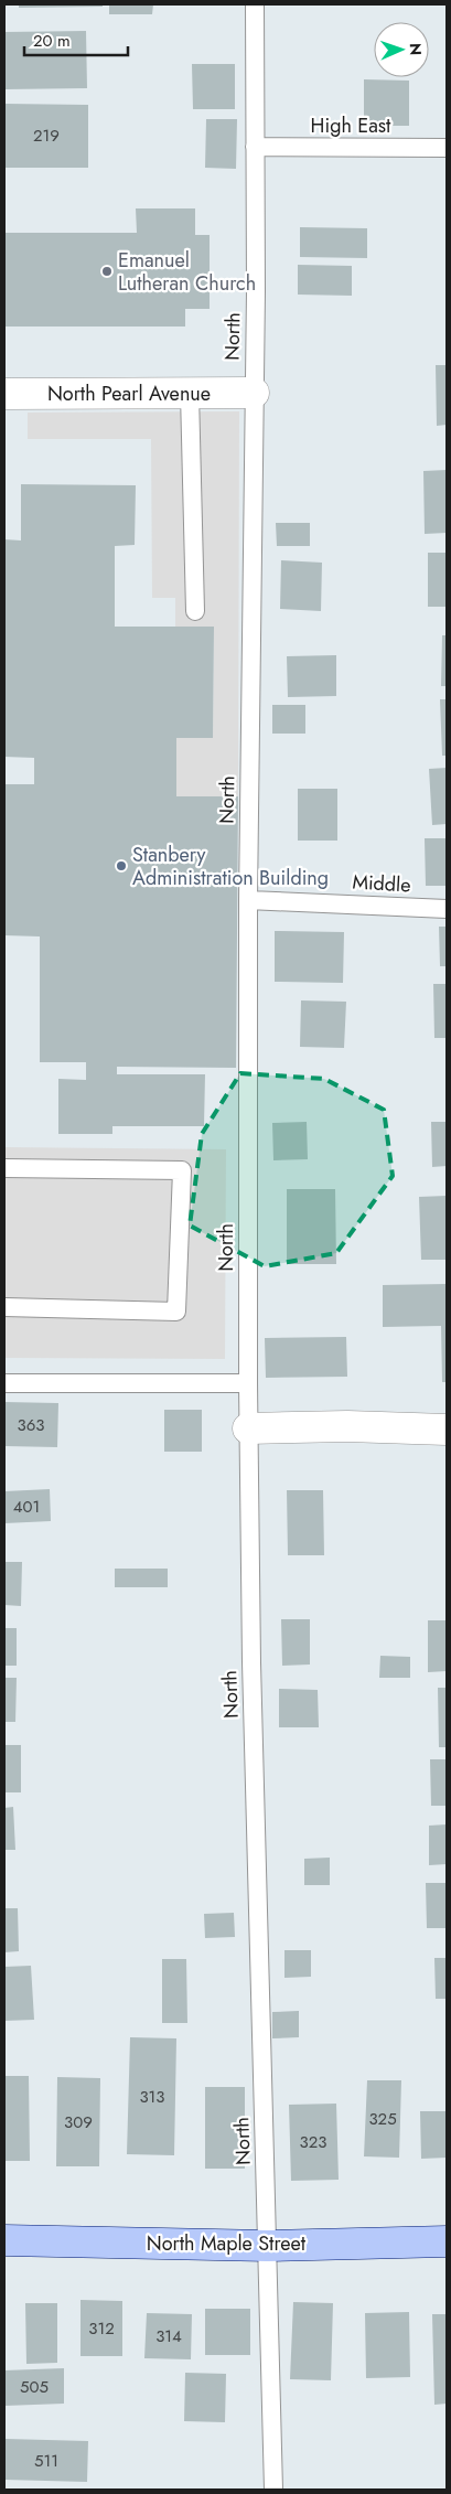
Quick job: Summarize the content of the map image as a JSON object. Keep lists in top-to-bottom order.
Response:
{
  "streets": {
    "street": ["North Pearl Avenue", "North Maple Street"],
    "lane": ["High East", "North", "Middle"]
  },
  "crossings": [
    ["High East", "North"],
    ["North", "North Pearl Avenue"],
    ["North", "Middle"],
    ["North", "North Maple Street"]
  ],
  "places": ["Emanuel Lutheran Church", "Stanbery Administration Building"],
  "house_numbers": [
    "219",
    "363",
    "401",
    "313",
    "325",
    "309",
    "323",
    "312",
    "314",
    "505",
    "511"
  ],
  "scale_bar": "20 m",
  "north": "right"
}
